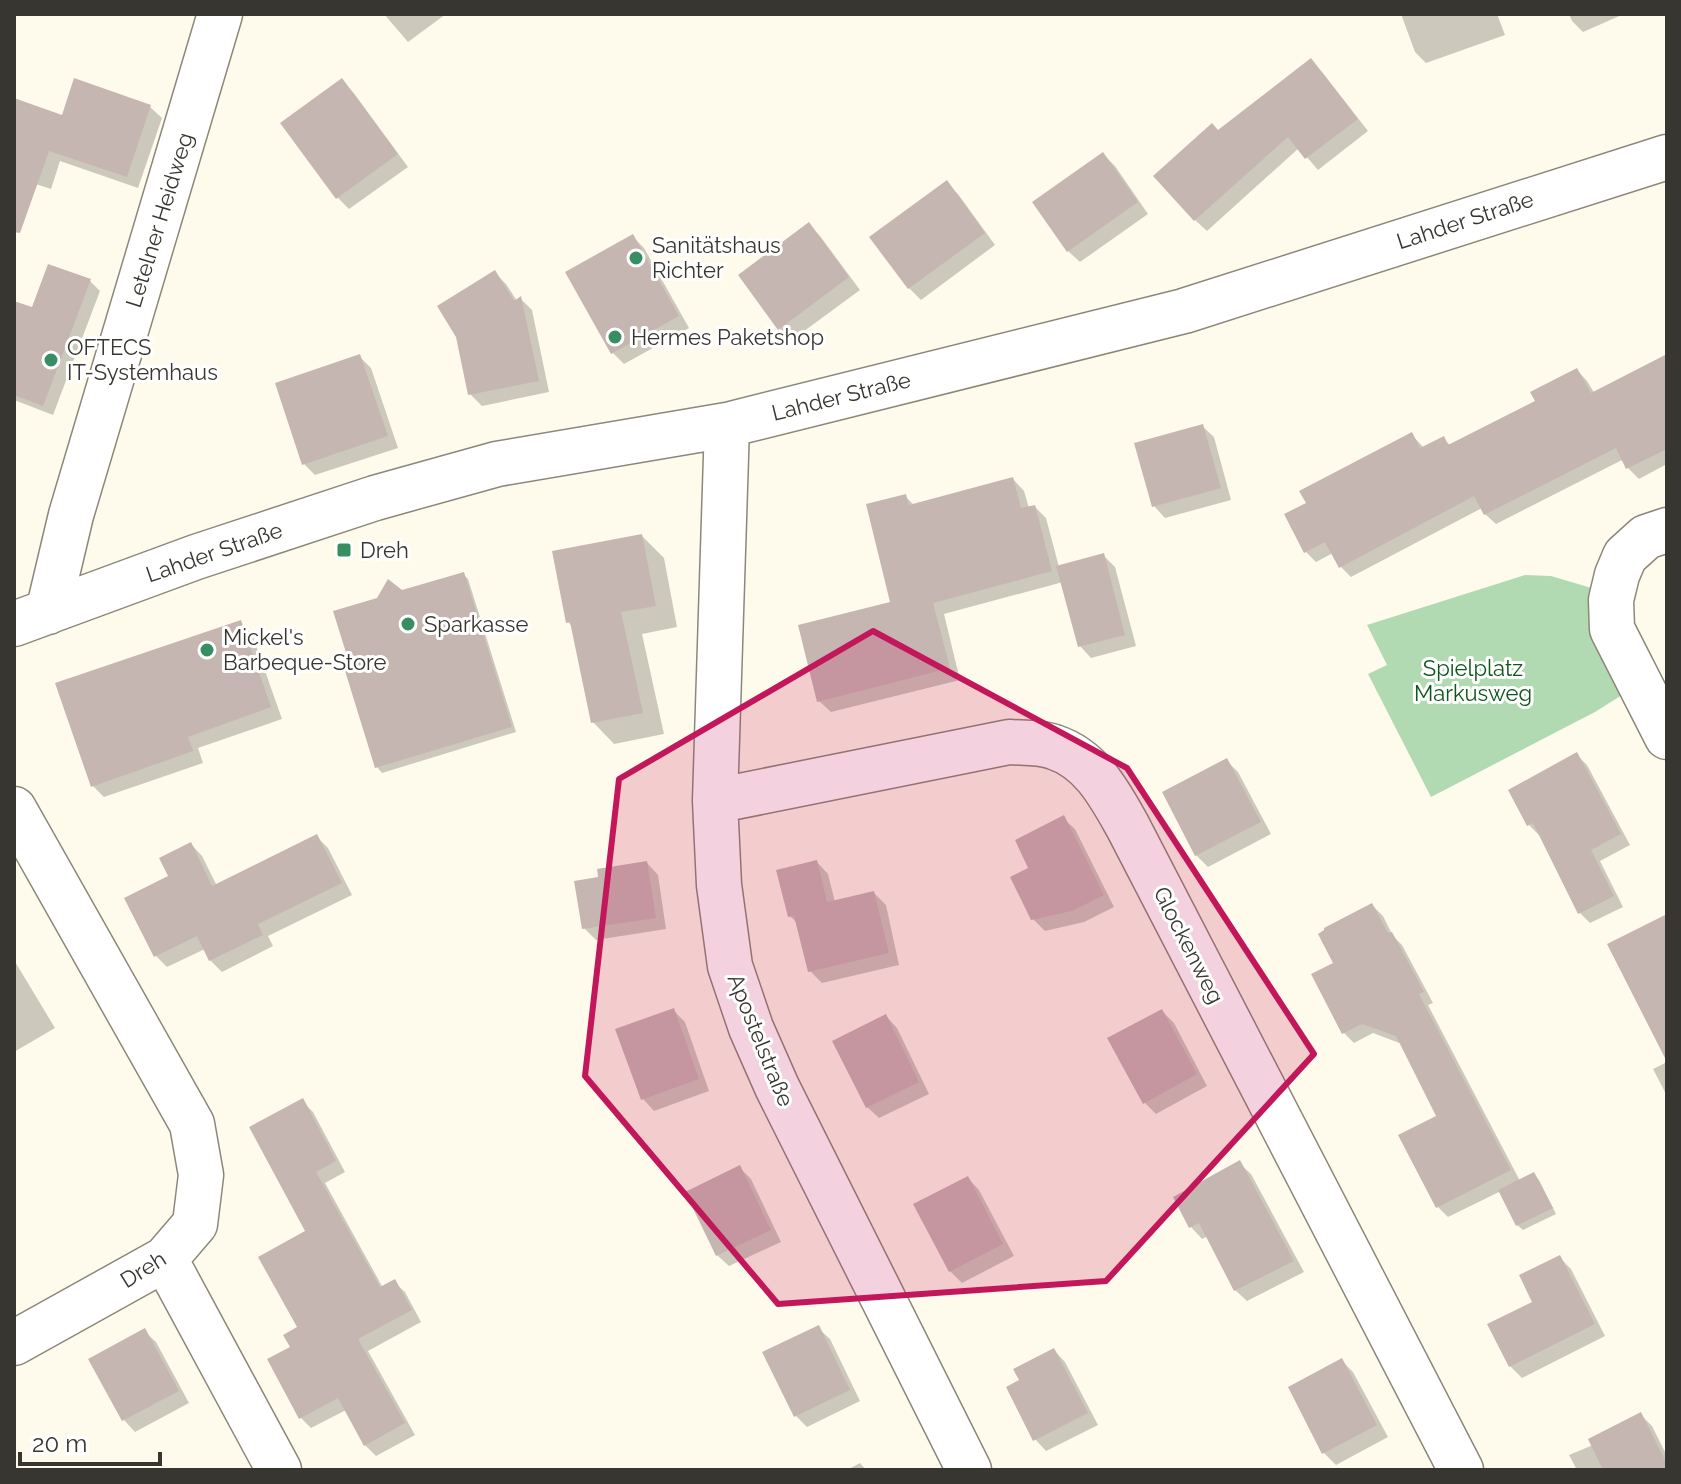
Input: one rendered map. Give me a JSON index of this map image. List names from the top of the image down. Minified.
{"streets":{"street":["Letelner Heidweg","Lahder Straße","Glockenweg","Apostelstraße","Dreh"]},"crossings":[["Letelner Heidweg","Lahder Straße"],["Lahder Straße","Apostelstraße"],["Glockenweg","Apostelstraße"]],"parks":["Spielplatz Markusweg"],"places":{"other":["Sanitätshaus Richter","Hermes Paketshop","OFTECS IT-Systemhaus","Sparkasse","Mickel's Barbeque-Store"],"transit":["Dreh"]},"scale_bar":"20 m"}
